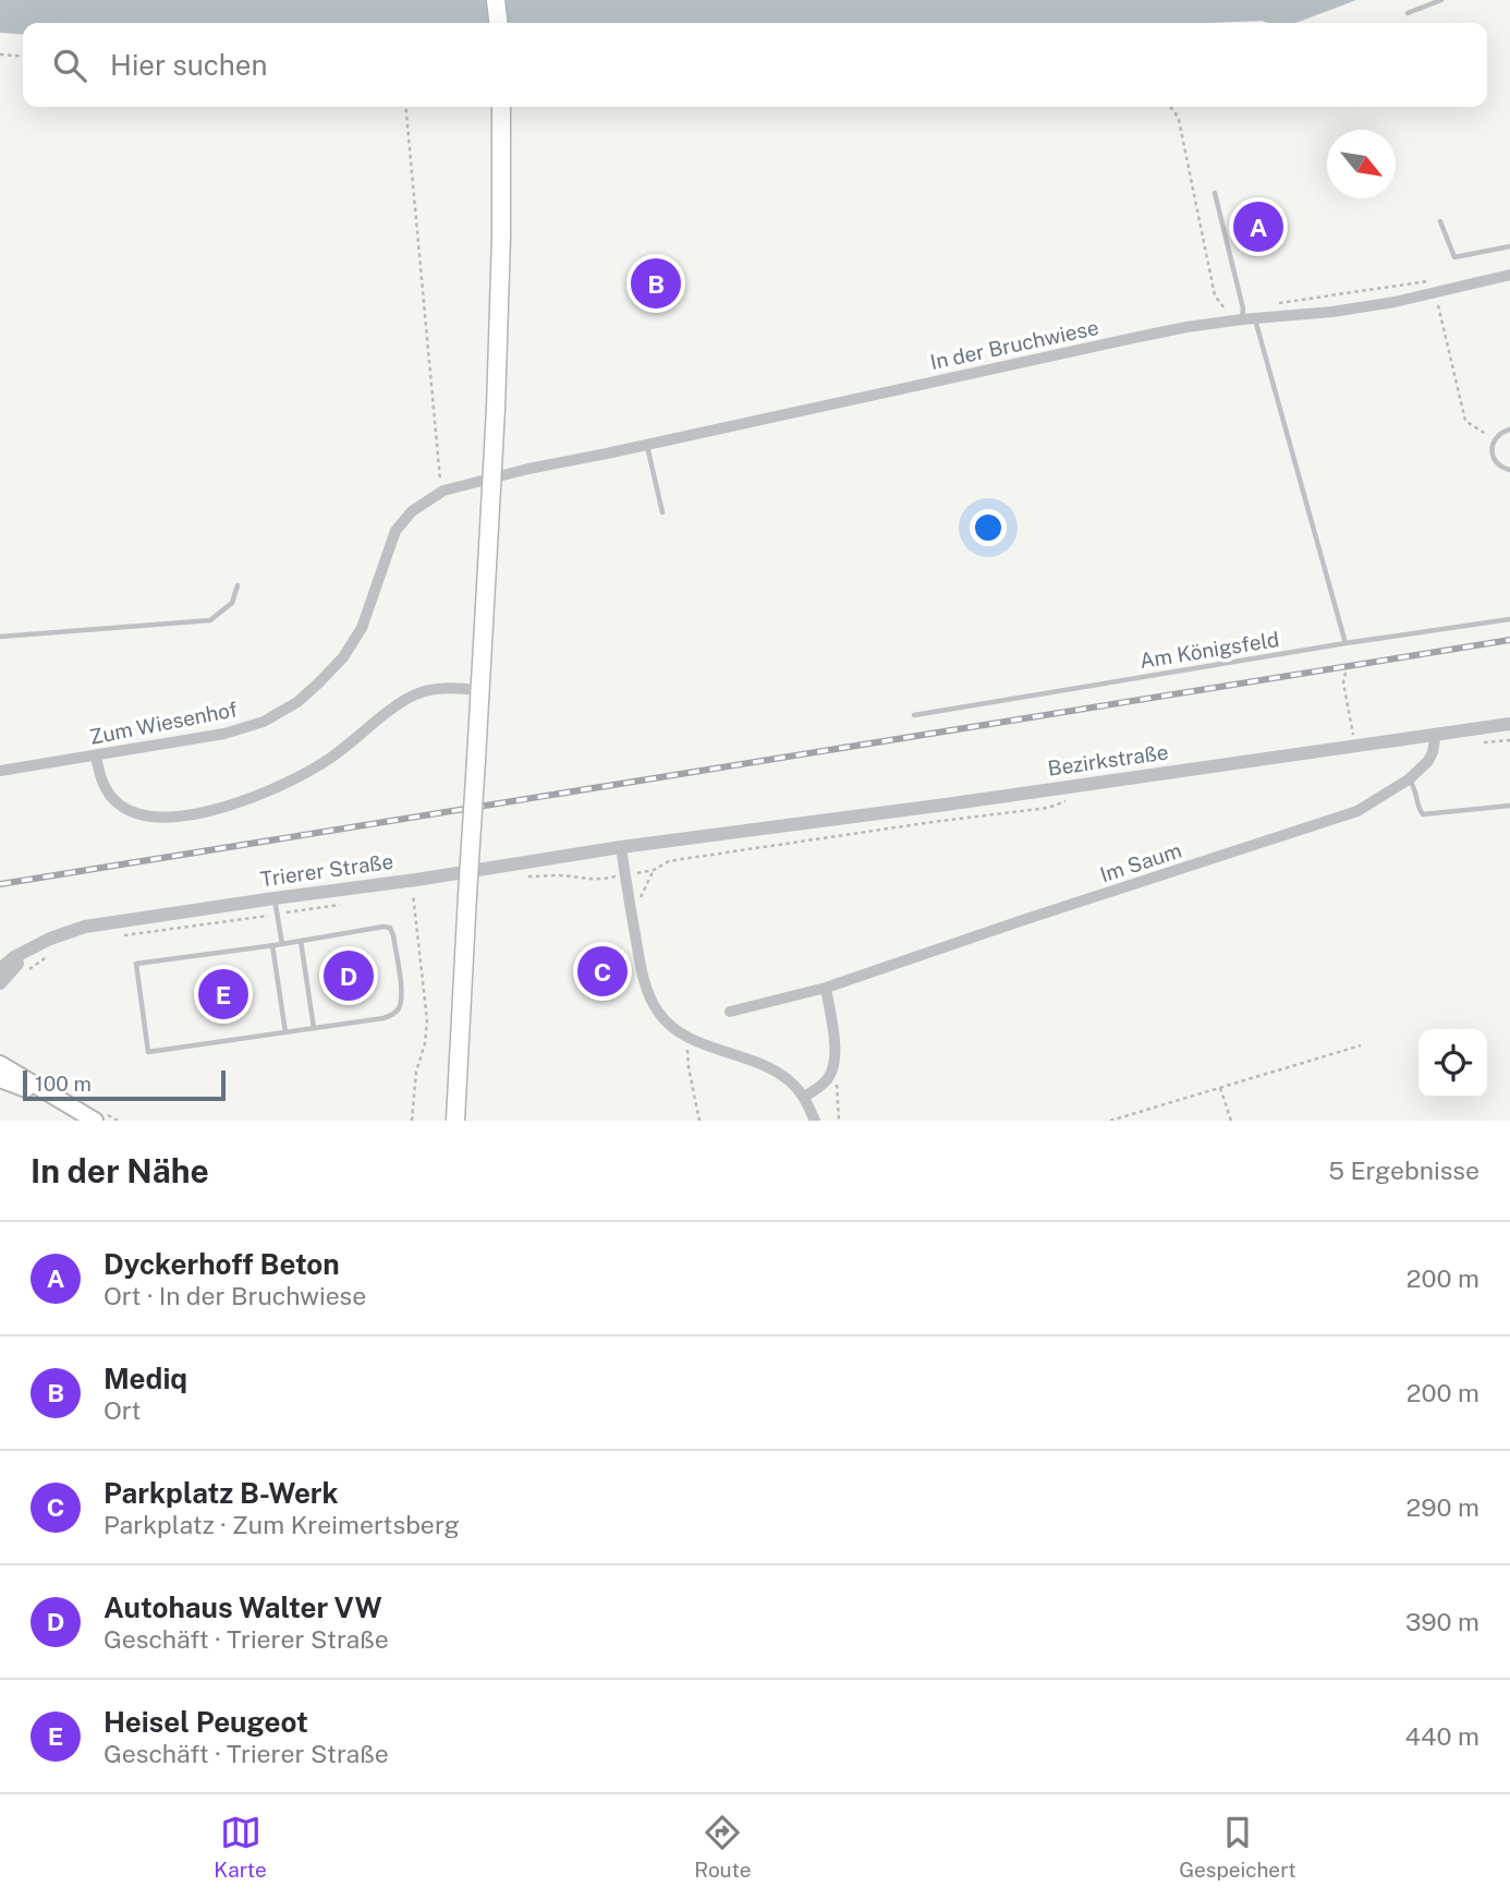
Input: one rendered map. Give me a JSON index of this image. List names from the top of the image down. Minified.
{"streets":{"street":["In der Bruchwiese","Zum Wiesenhof","Bezirkstraße","Im Saum","Trierer Straße"],"lane":["Am Königsfeld"]},"crossings":[["In der Bruchwiese","Zum Wiesenhof"],["Bezirkstraße","Im Saum"],["Bezirkstraße","Trierer Straße"]],"scale_bar":"100 m","north":"bottom right","page":{"search":"Hier suchen","pins":["A","B","C","D","E"],"scale":"100 m","heading":["In der Nähe","5 Ergebnisse"],"list":[{"mark":"A","name":"Dyckerhoff Beton","note":"Ort · In der Bruchwiese","value":"200 m"},{"mark":"B","name":"Mediq","note":"Ort","value":"200 m"},{"mark":"C","name":"Parkplatz B-Werk","note":"Parkplatz · Zum Kreimertsberg","value":"290 m"},{"mark":"D","name":"Autohaus Walter VW","note":"Geschäft · Trierer Straße","value":"390 m"},{"mark":"E","name":"Heisel Peugeot","note":"Geschäft · Trierer Straße","value":"440 m"}],"nav":["Karte","Route","Gespeichert"]}}
